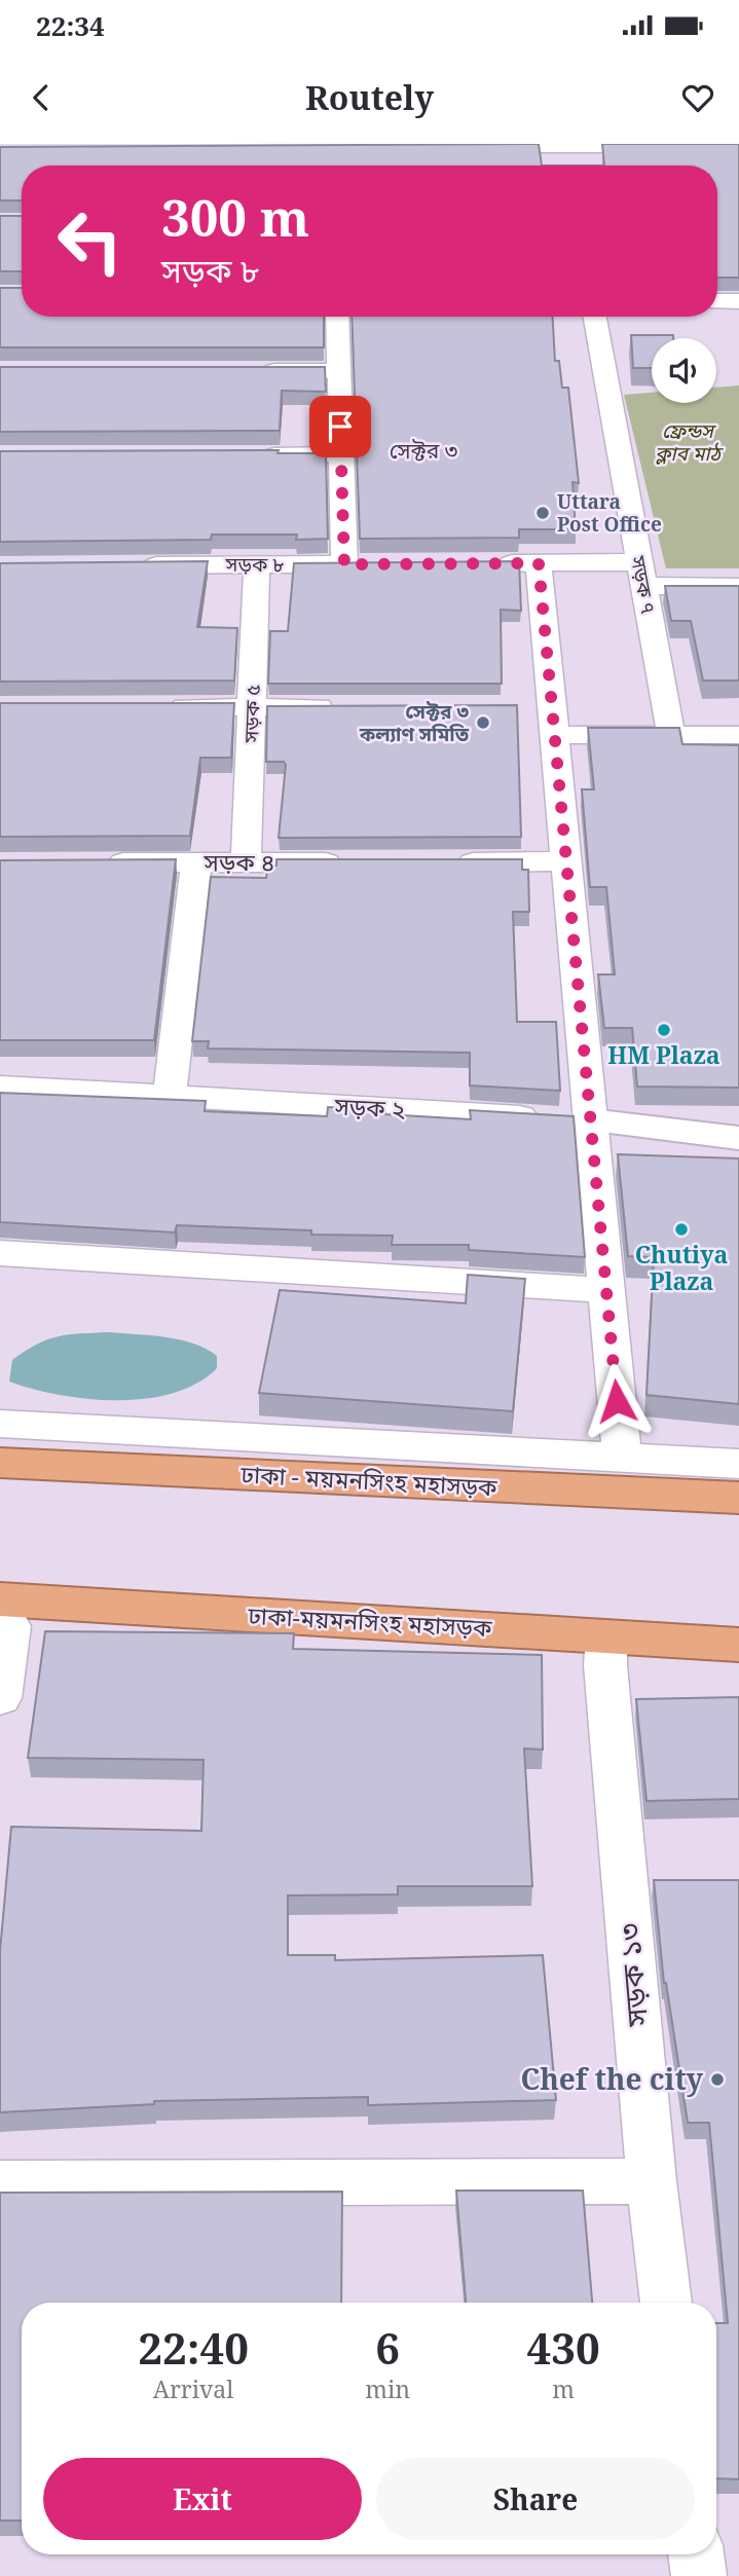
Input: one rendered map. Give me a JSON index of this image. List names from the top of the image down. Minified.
{"streets":{"highway":["ঢাকা - ময়মনসিংহ মহাসড়ক","ঢাকা-ময়মনসিংহ মহাসড়ক"],"street":["সড়ক ৮","সড়ক ৭","সড়ক ৫","সড়ক ৪","সড়ক ২","সড়ক ১৩"]},"crossings":[["সড়ক ৮","সড়ক ৫"],["সড়ক ৫","সড়ক ৪"],["ঢাকা-ময়মনসিংহ মহাসড়ক","সড়ক ১৩"]],"districts":["সেক্টর ৩"],"parks":["ফ্রেন্ডস ক্লাব মাঠ"],"places":["Uttara Post Office","সেক্টর ৩ কল্যাণ সমিতি","HM Plaza","Chutiya Plaza","Chef the city"],"page":{"status":"22:34","header":"Routely","turn":["300 m","সড়ক ৮"],"eta":["22:40","Arrival","6","min","430","m"],"buttons":["Exit","Share"]}}
